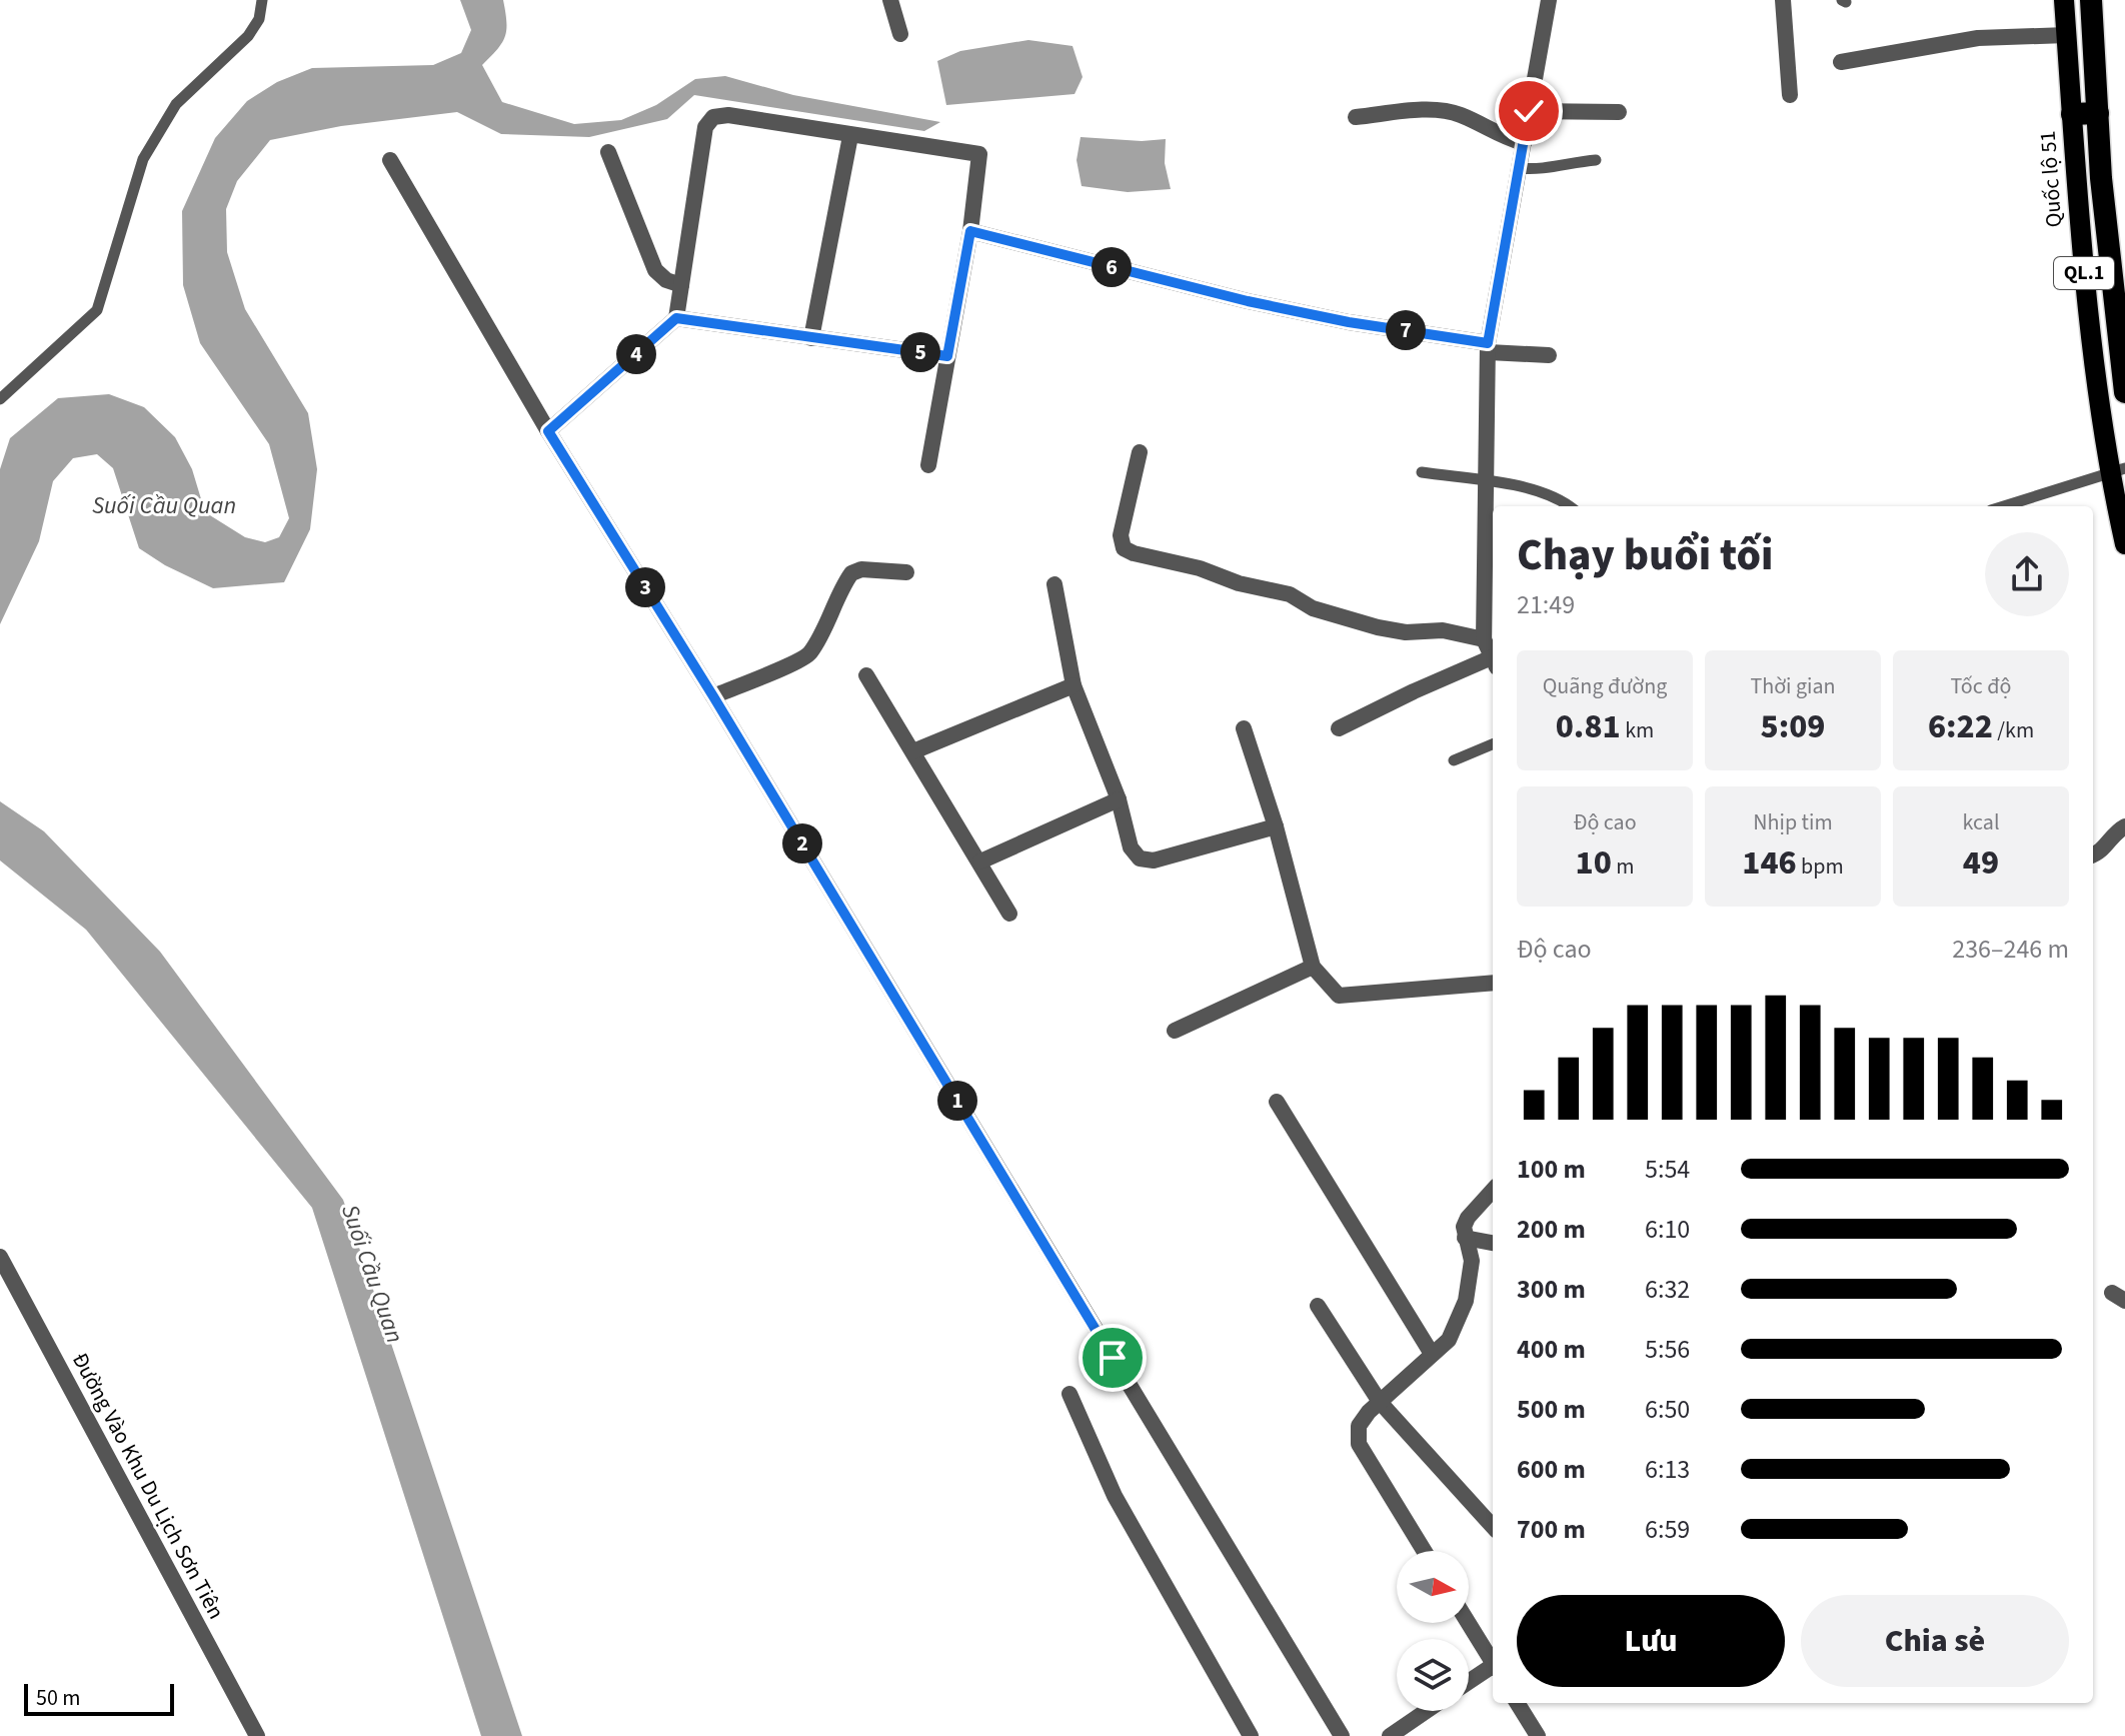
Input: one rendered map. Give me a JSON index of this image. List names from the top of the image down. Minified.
{"streets":{"highway":["QL.1"],"main road":["Quốc lộ 51"],"street":["Đường Vào Khu Du Lịch Sơn Tiên"]},"water":["Suối Cầu Quan"],"scale_bar":"50 m","north":"right","page":{"pins":["6","7","5","4","3","2","1"],"heading":["Chạy buổi tối","21:49"],"stats":[["Quãng đường","0.81 km"],["Thời gian","5:09"],["Tốc độ","6:22 /km"],["Độ cao","10 m"],["Nhịp tim","146 bpm"],["kcal","49"]],"chart":["Độ cao","236–246 m"],"list":[{"name":"100 m","note":"5:54"},{"name":"200 m","note":"6:10"},{"name":"300 m","note":"6:32"},{"name":"400 m","note":"5:56"},{"name":"500 m","note":"6:50"},{"name":"600 m","note":"6:13"},{"name":"700 m","note":"6:59"}],"buttons":["Lưu","Chia sẻ"],"scale":"50 m"}}
